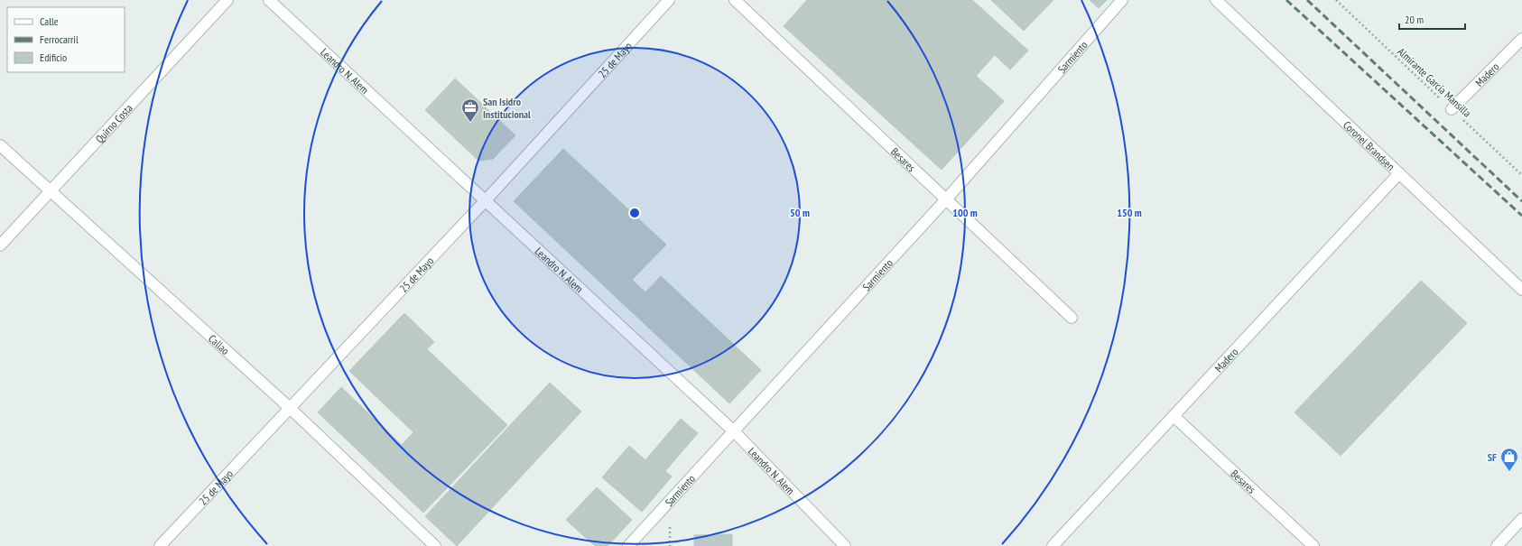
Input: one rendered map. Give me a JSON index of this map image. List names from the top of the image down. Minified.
{"streets":{"street":["Sarmiento","25 de Mayo","Leandro N. Alem","Madero","Quirno Costa","Coronel Brandsen","Besares","Callao"],"path":["Almirante García Mansilla"]},"crossings":[["Sarmiento","Leandro N. Alem"],["Sarmiento","Besares"],["25 de Mayo","Leandro N. Alem"],["25 de Mayo","Callao"],["Madero","Almirante García Mansilla"],["Madero","Coronel Brandsen"],["Madero","Besares"],["Quirno Costa","Callao"]],"places":{"office":["San Isidro Institucional"],"shop":["SF"]},"legend":["Calle","Ferrocarril","Edificio"],"scale_bar":"20 m","rings":["50 m","100 m","150 m"]}
